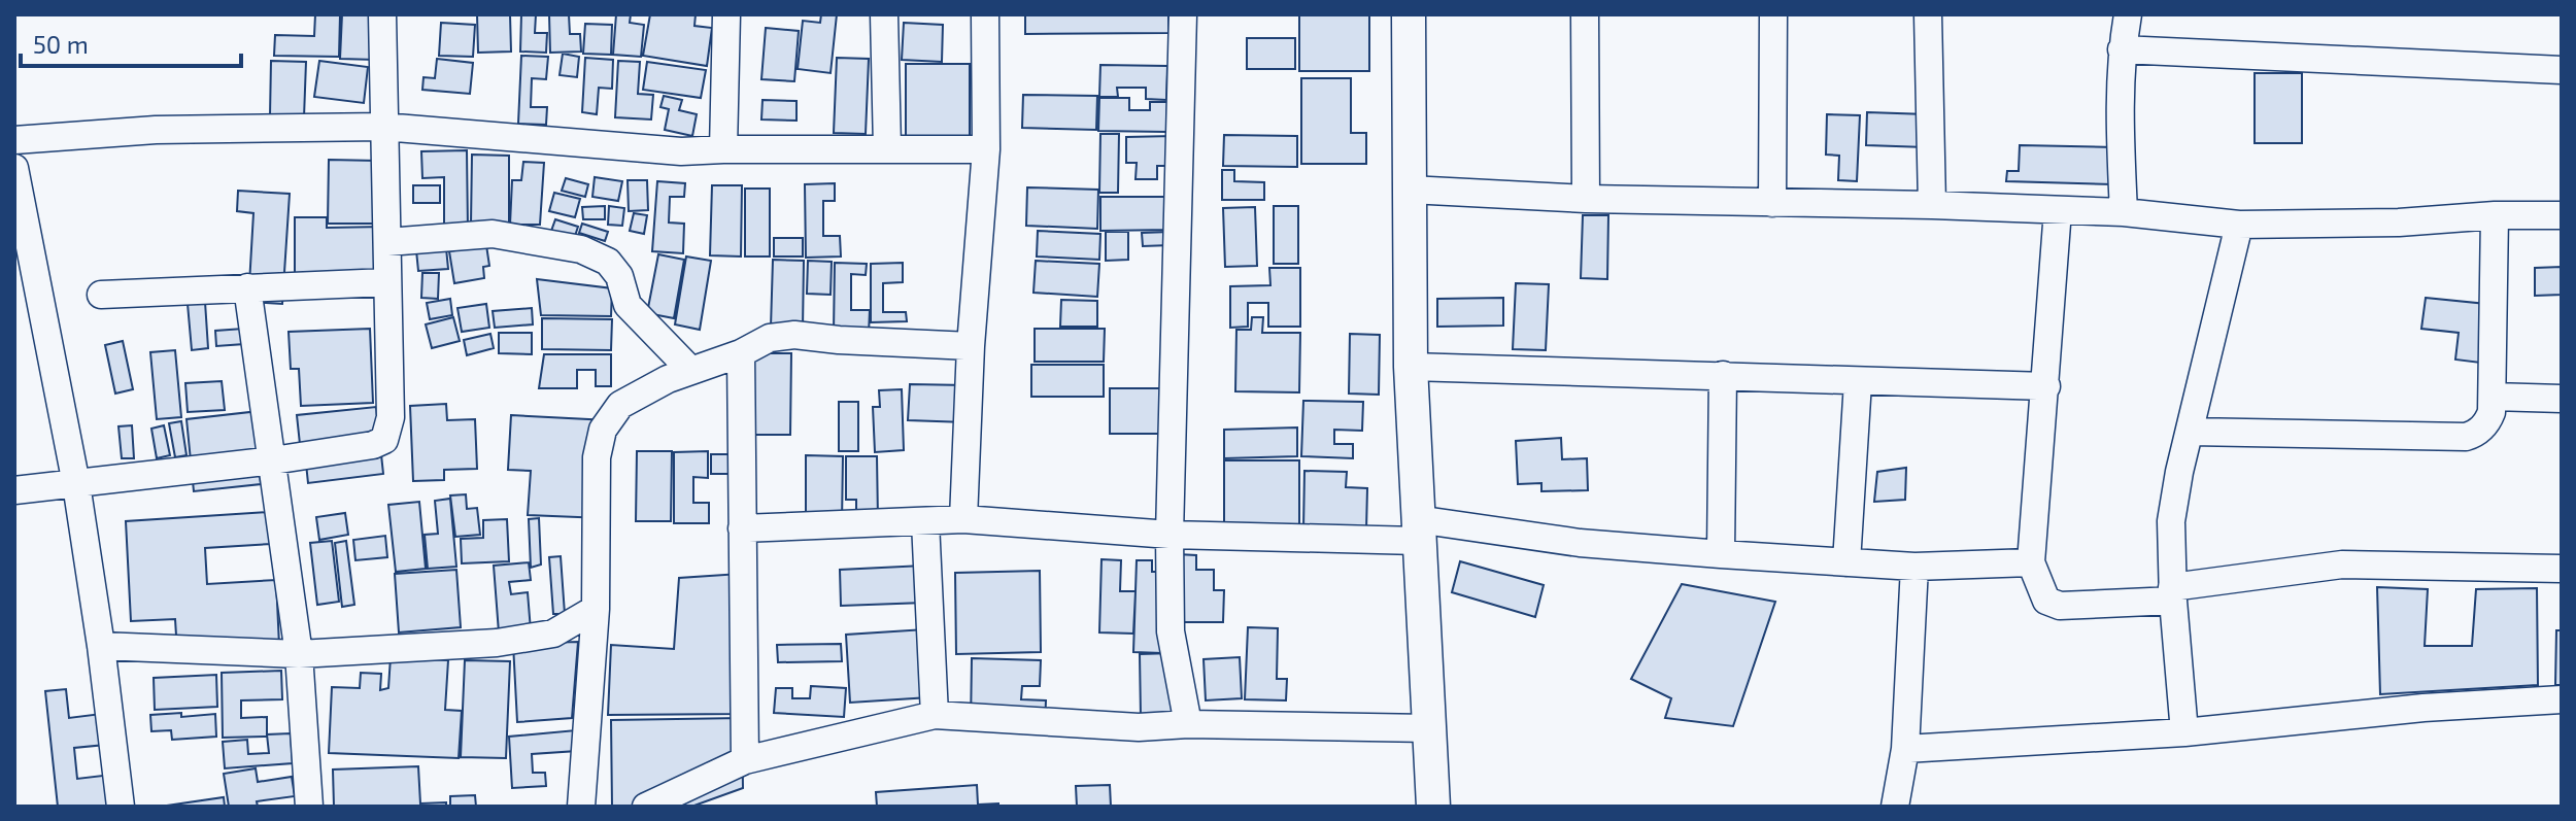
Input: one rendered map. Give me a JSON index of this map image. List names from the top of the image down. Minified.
{"scale_bar":"50 m"}
